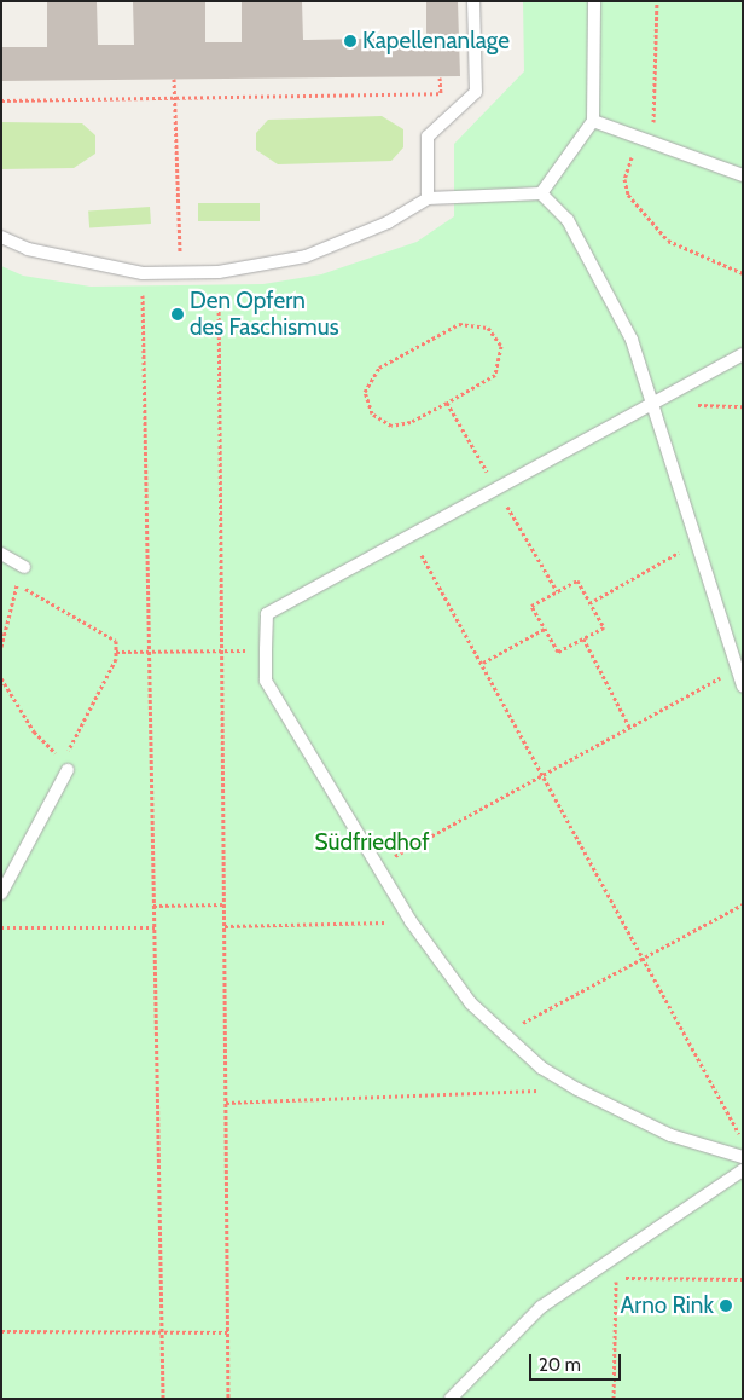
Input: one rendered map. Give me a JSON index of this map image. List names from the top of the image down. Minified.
{"parks":["Südfriedhof"],"places":["Kapellenanlage","Den Opfern des Faschismus","Arno Rink"],"scale_bar":"20 m"}
